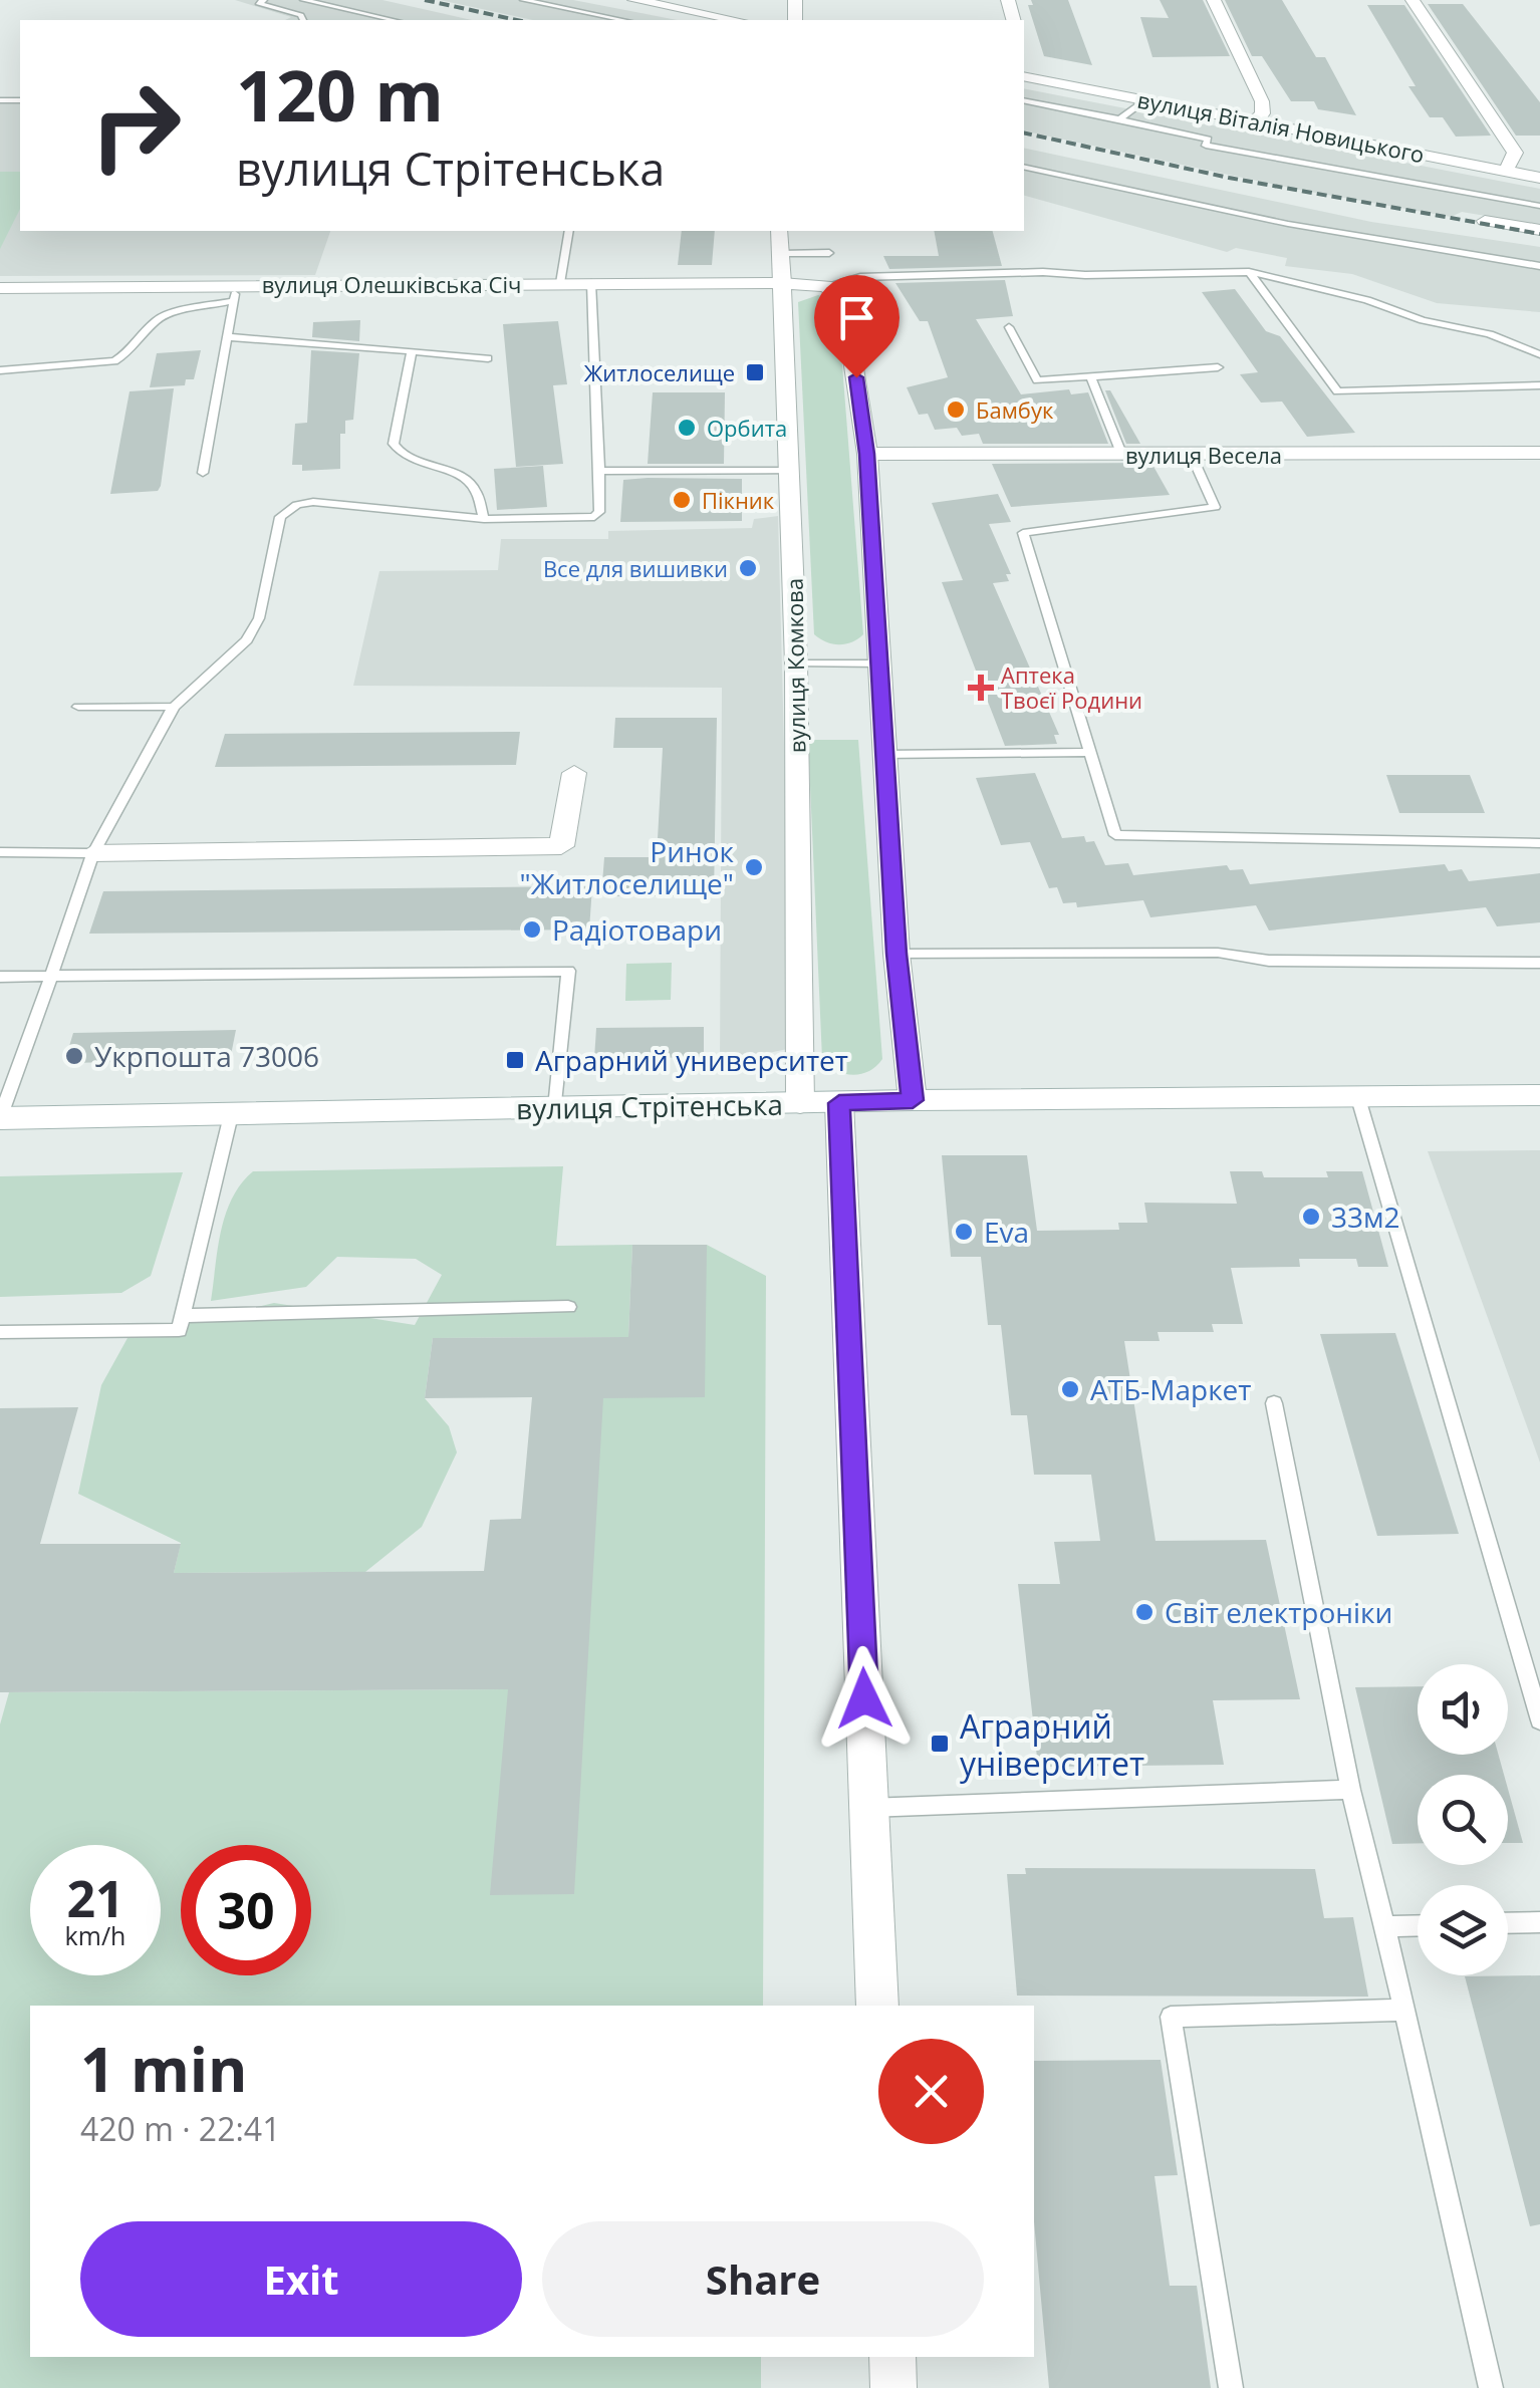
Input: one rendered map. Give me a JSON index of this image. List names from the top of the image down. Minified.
{"streets":{"street":["вулиця Віталія Новицького","вулиця Олешківська Січ","вулиця Весела","вулиця Комкова","вулиця Стрітенська"]},"crossings":[["вулиця Олешківська Січ","вулиця Комкова"],["вулиця Комкова","вулиця Стрітенська"]],"places":{"transit":["Житлоселище","Аграрний университет","Аграрний університет"],"other":["Бамбук","Орбита","Пікник","Все для вишивки","Ринок \"Житлоселище\"","Радіотовари","Укрпошта 73006","33м2","Eva","АТБ-Маркет","Світ електроніки"],"health":["Аптека Твоєї Родини"]},"page":{"turn":["120 m","вулиця Стрітенська"],"speed":"21 km/h","limit":"30","heading":["1 min","420 m · 22:41"],"buttons":["Exit","Share"]}}
